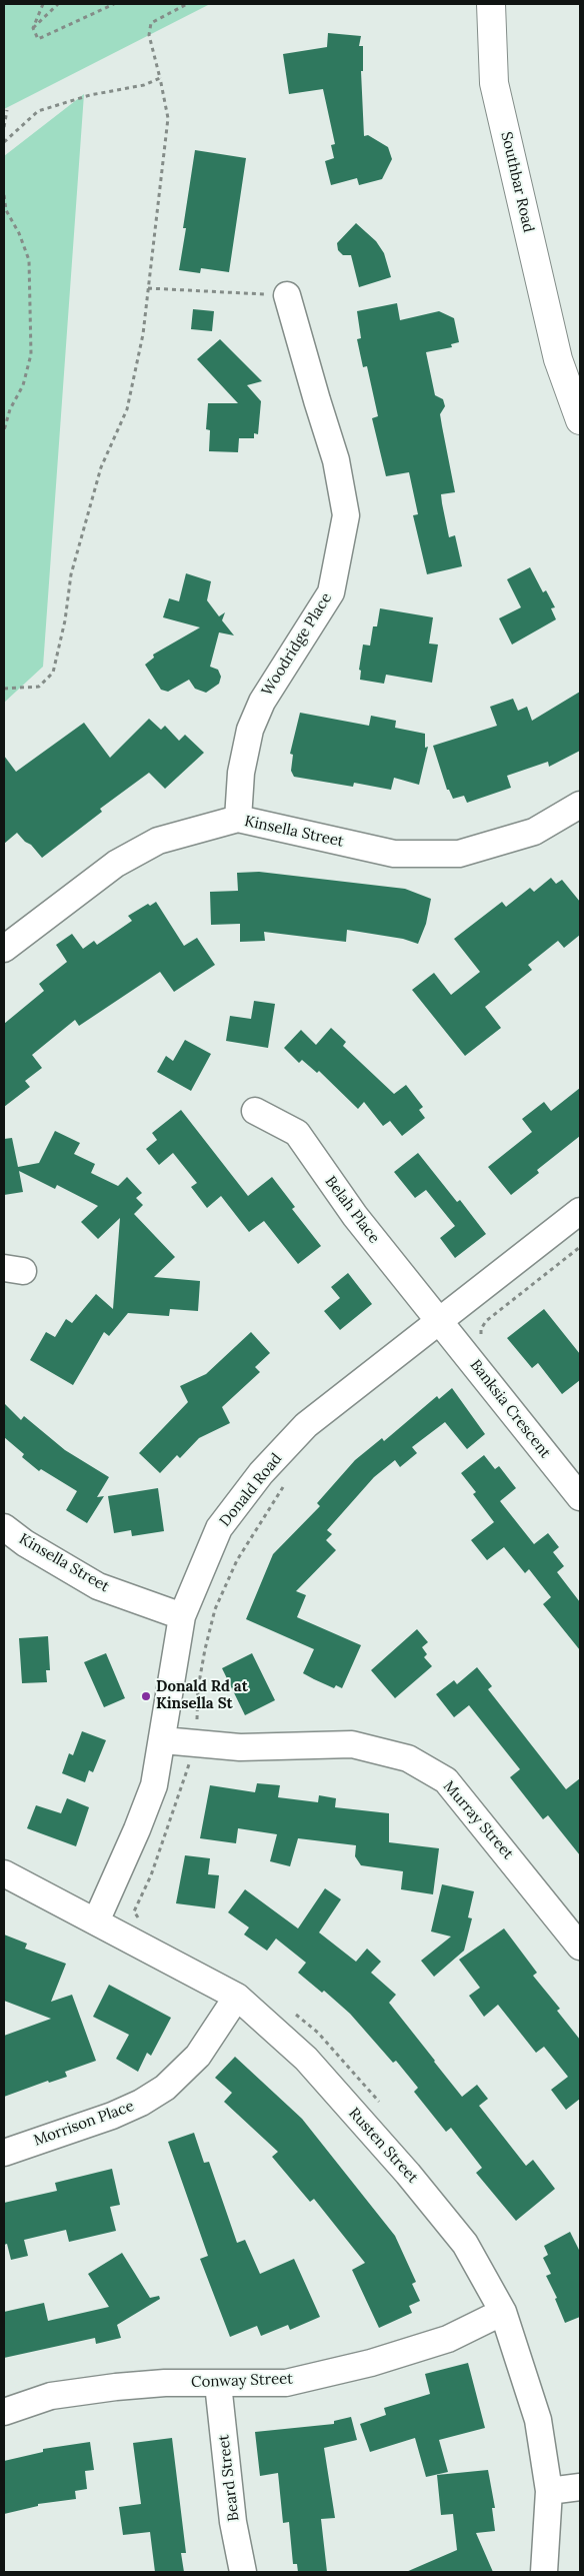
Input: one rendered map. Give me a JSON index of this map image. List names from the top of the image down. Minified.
{"streets":{"main road":["Southbar Road"],"street":["Woodridge Place","Kinsella Street","Belah Place","Banksia Crescent","Donald Road","Murray Street","Morrison Place","Rusten Street","Conway Street","Beard Street"]},"crossings":[["Woodridge Place","Kinsella Street"],["Kinsella Street","Donald Road"],["Belah Place","Banksia Crescent"],["Belah Place","Donald Road"],["Banksia Crescent","Donald Road"],["Donald Road","Murray Street"],["Donald Road","Rusten Street"],["Morrison Place","Rusten Street"],["Rusten Street","Conway Street"],["Conway Street","Beard Street"]],"places":["Donald Rd at Kinsella St"]}
